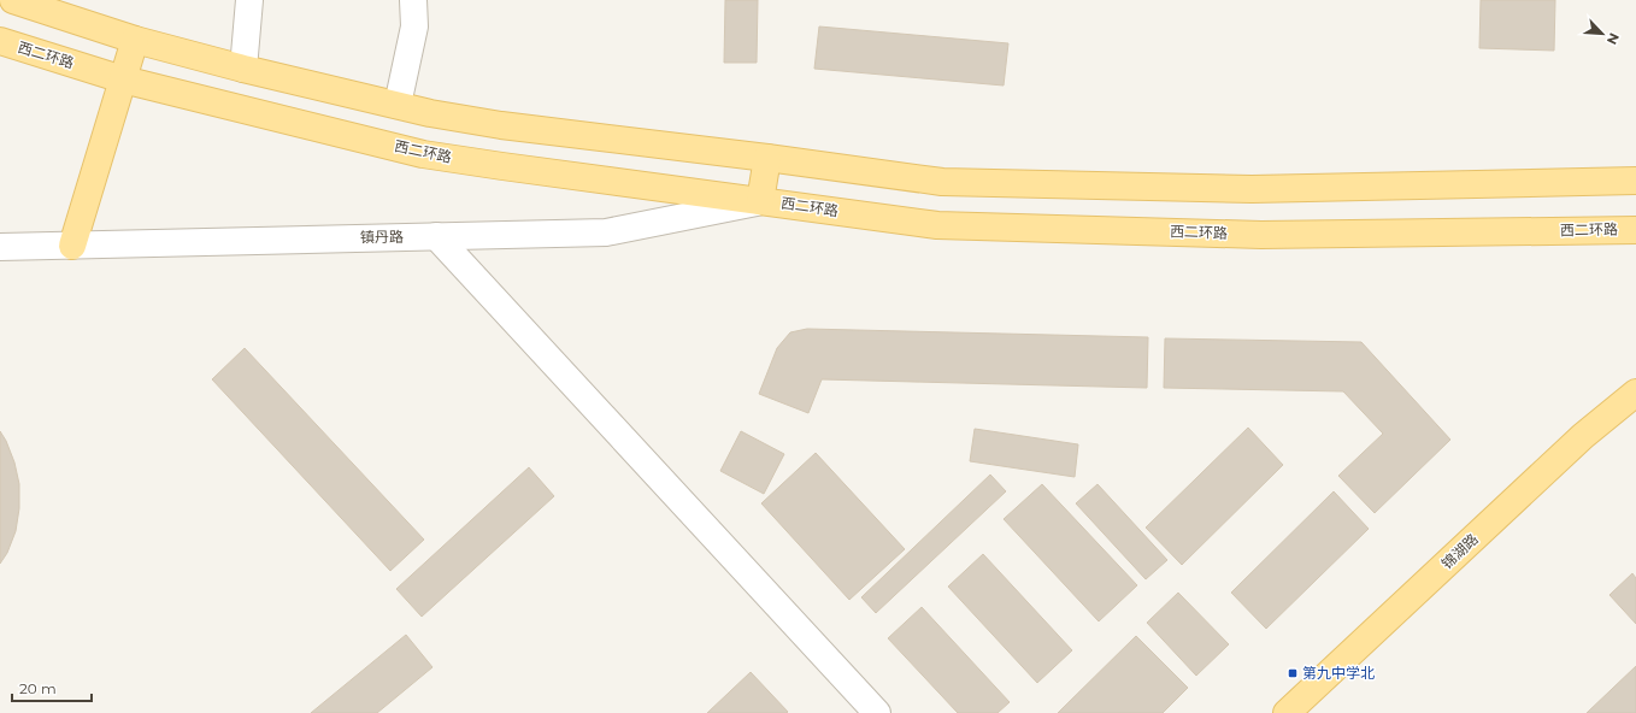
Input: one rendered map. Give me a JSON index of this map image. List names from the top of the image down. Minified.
{"streets":{"main road":["西二环路","锦湖路"],"street":["镇丹路"]},"crossings":[["西二环路","镇丹路"]],"places":{"transit":["第九中学北"]},"scale_bar":"20 m","north":"bottom right"}
